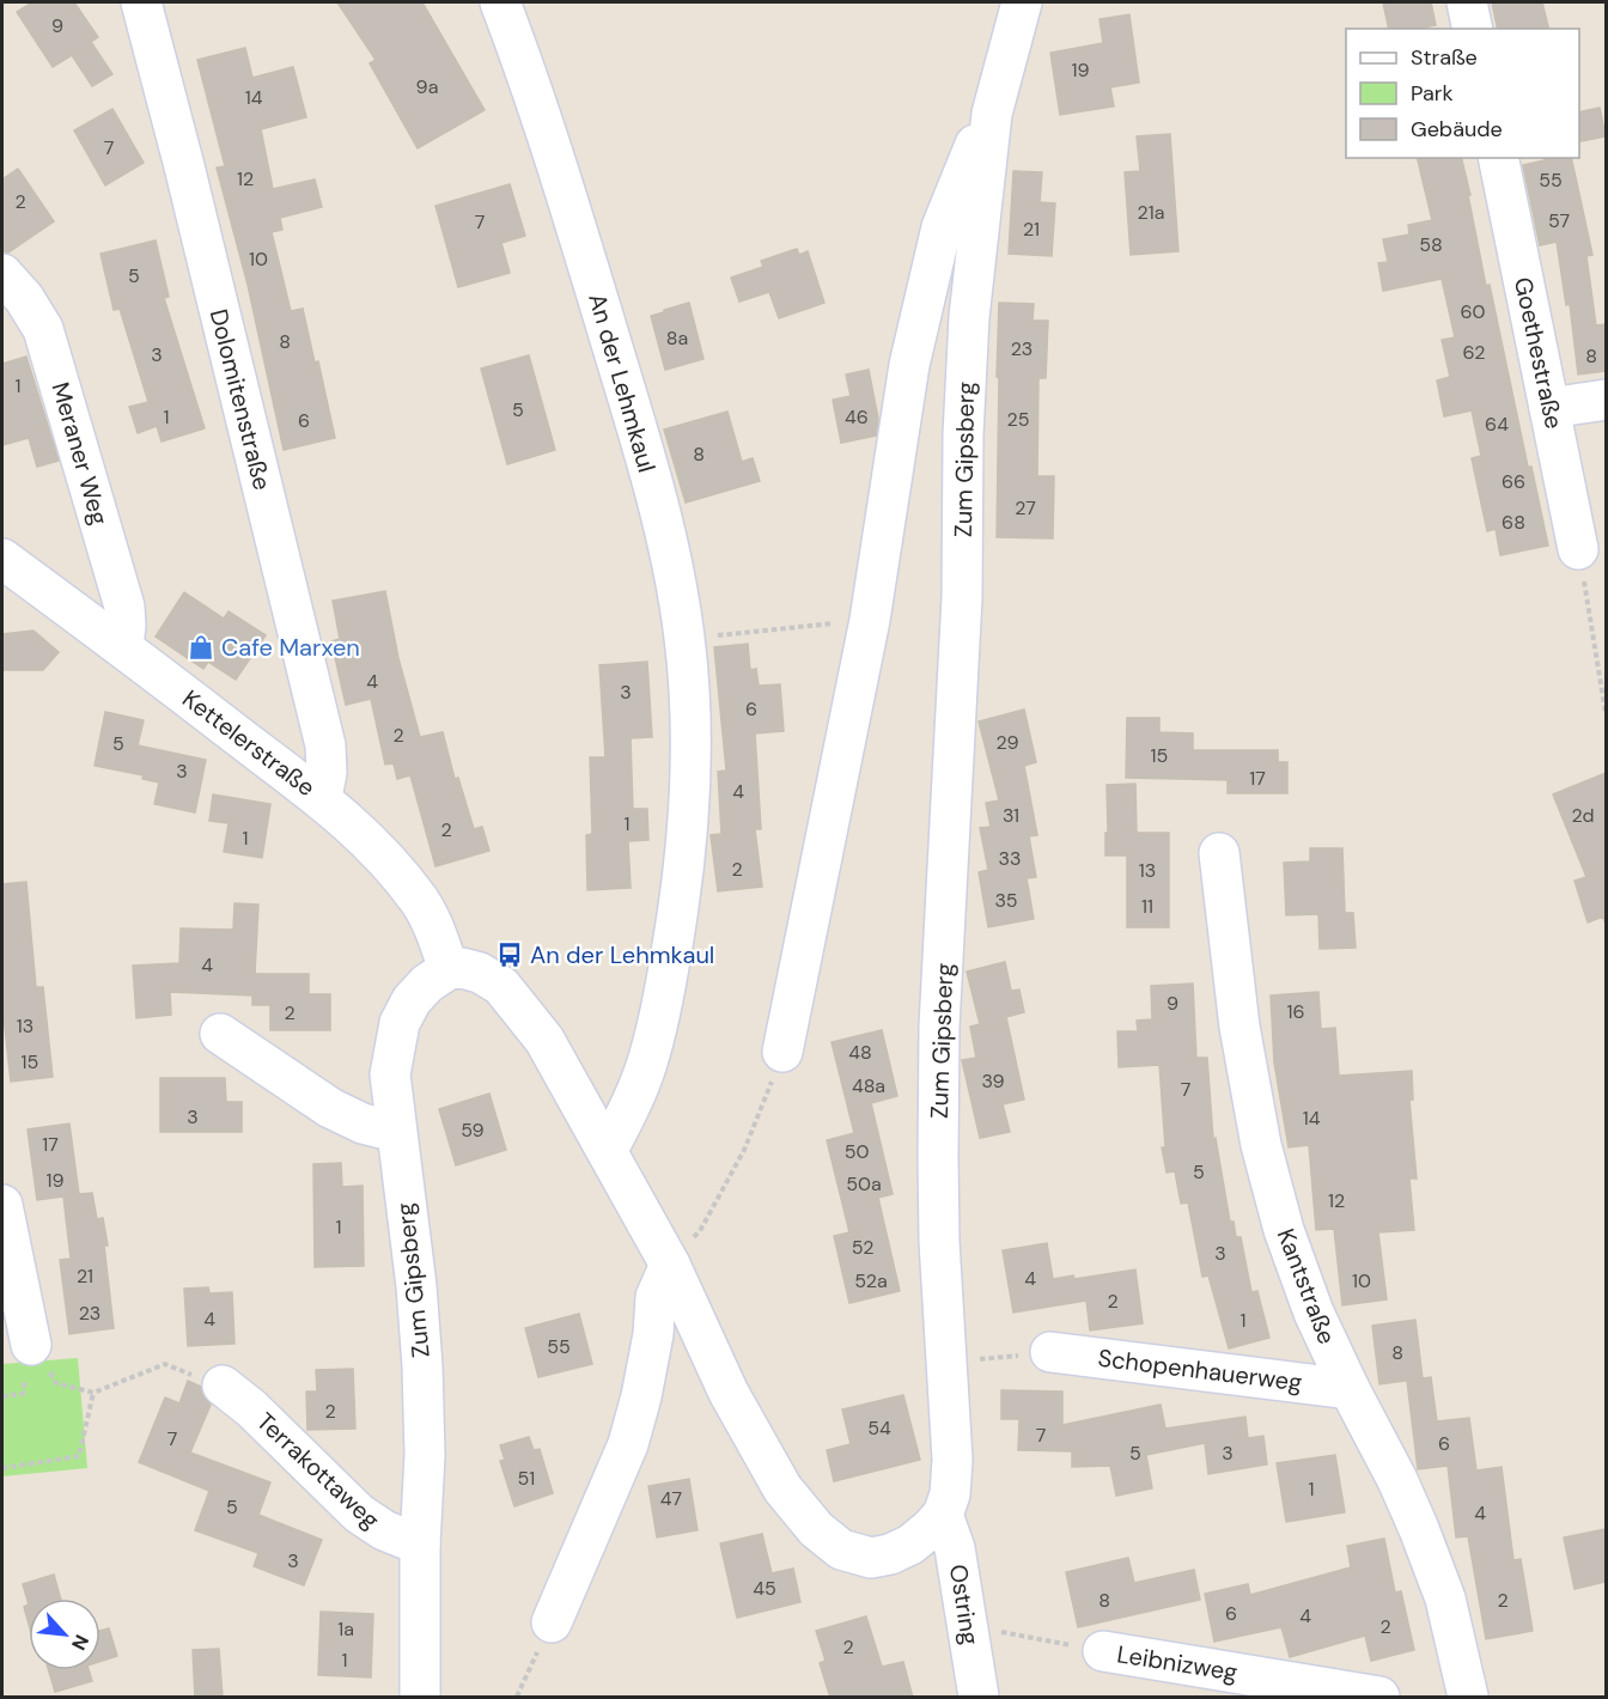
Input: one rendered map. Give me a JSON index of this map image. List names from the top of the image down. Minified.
{"streets":{"street":["Goethestraße","An der Lehmkaul","Dolomitenstraße","Meraner Weg","Zum Gipsberg","Kettelerstraße","Kantstraße","Schopenhauerweg","Terrakottaweg","Ostring","Leibnizweg"]},"crossings":[["Dolomitenstraße","Kettelerstraße"],["Meraner Weg","Kettelerstraße"],["Zum Gipsberg","Kettelerstraße"],["Zum Gipsberg","Terrakottaweg"],["Zum Gipsberg","Ostring"],["Kantstraße","Schopenhauerweg"]],"places":{"shop":["Cafe Marxen"],"bus stop":["An der Lehmkaul"]},"house_numbers":["9","19","9a","14","7","12","55","2","21a","57","7","21","58","10","5","60","8a","8","23","62","3","8","1","5","1","46","25","6","64","8","66","27","68","4","3","6","2","29","5","15","3","17","4","31","2d","1","2","1","33","2","13","35","11","4","9","16","2","13","48","15","39","48a","7","3","14","59","17","50","5","19","50a","12","1","52","3","21","4","52a","10","2","23","4","1","55","8","2","54","7","7","6","5","3","51","1","47","5","4","3","45","8","2","6","4","2","1a","2","1"],"legend":["Straße","Park","Gebäude"],"north":"bottom right"}
